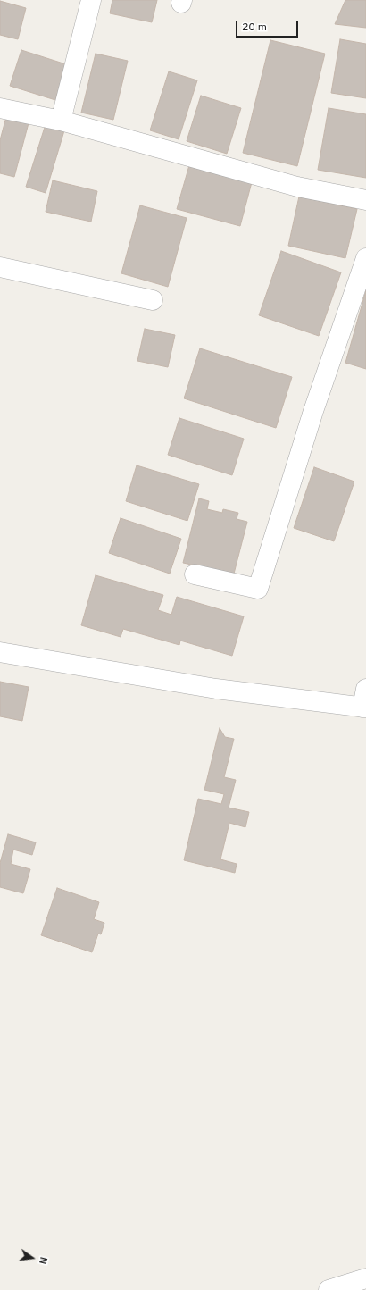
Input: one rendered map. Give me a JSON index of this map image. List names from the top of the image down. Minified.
{"scale_bar":"20 m","north":"right"}
